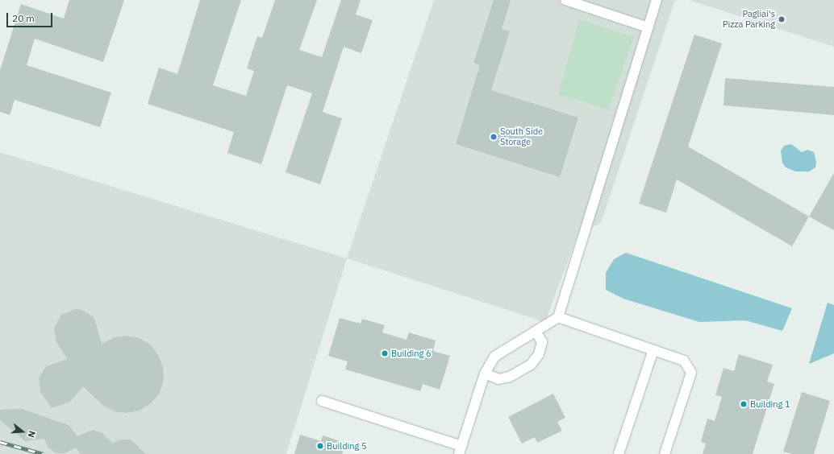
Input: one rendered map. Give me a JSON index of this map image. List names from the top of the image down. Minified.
{"places":["Pagliai's Pizza Parking","South Side Storage","Building 6","Building 1","Building 5"],"scale_bar":"20 m","north":"right"}
